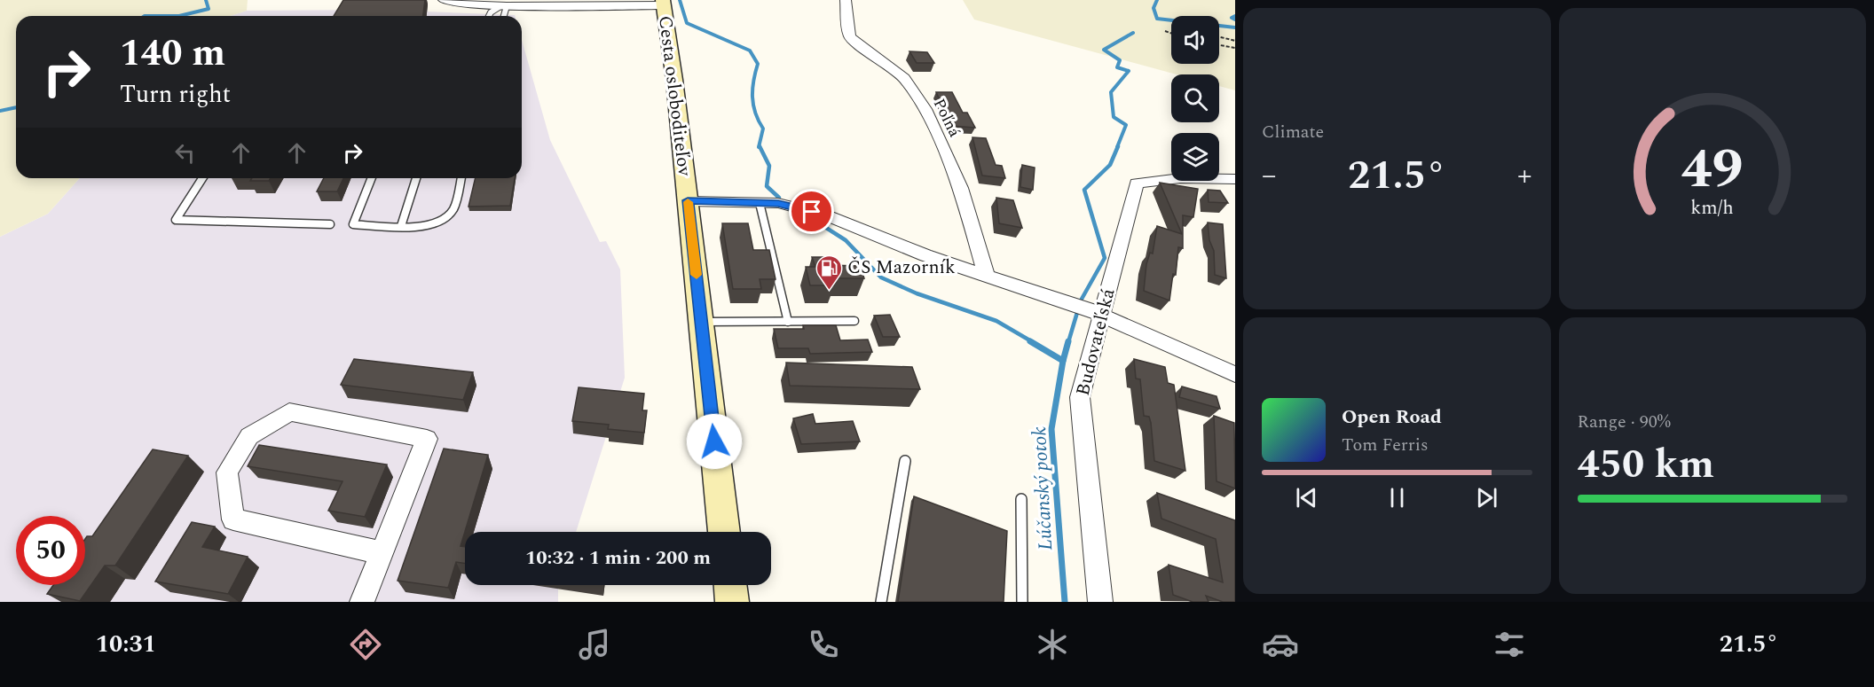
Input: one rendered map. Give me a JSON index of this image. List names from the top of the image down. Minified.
{"streets":{"main road":["Cesta osloboditeľov"],"street":["Poľná","Budovateľská"]},"water":["Lúčanský potok"],"places":{"fuel station":["ČS Mazorník"]},"page":{"tile":["Climate",["Range · 90%","450 km"]],"turn":["140 m","Turn right"],"heat":["−","21.5°","+"],"song":["Open Road","Tom Ferris"],"limit":"50","trip":"10:32 · 1 min · 200 m","tabs":["10:31","21.5°"],"gauge":["49","km/h"]}}
